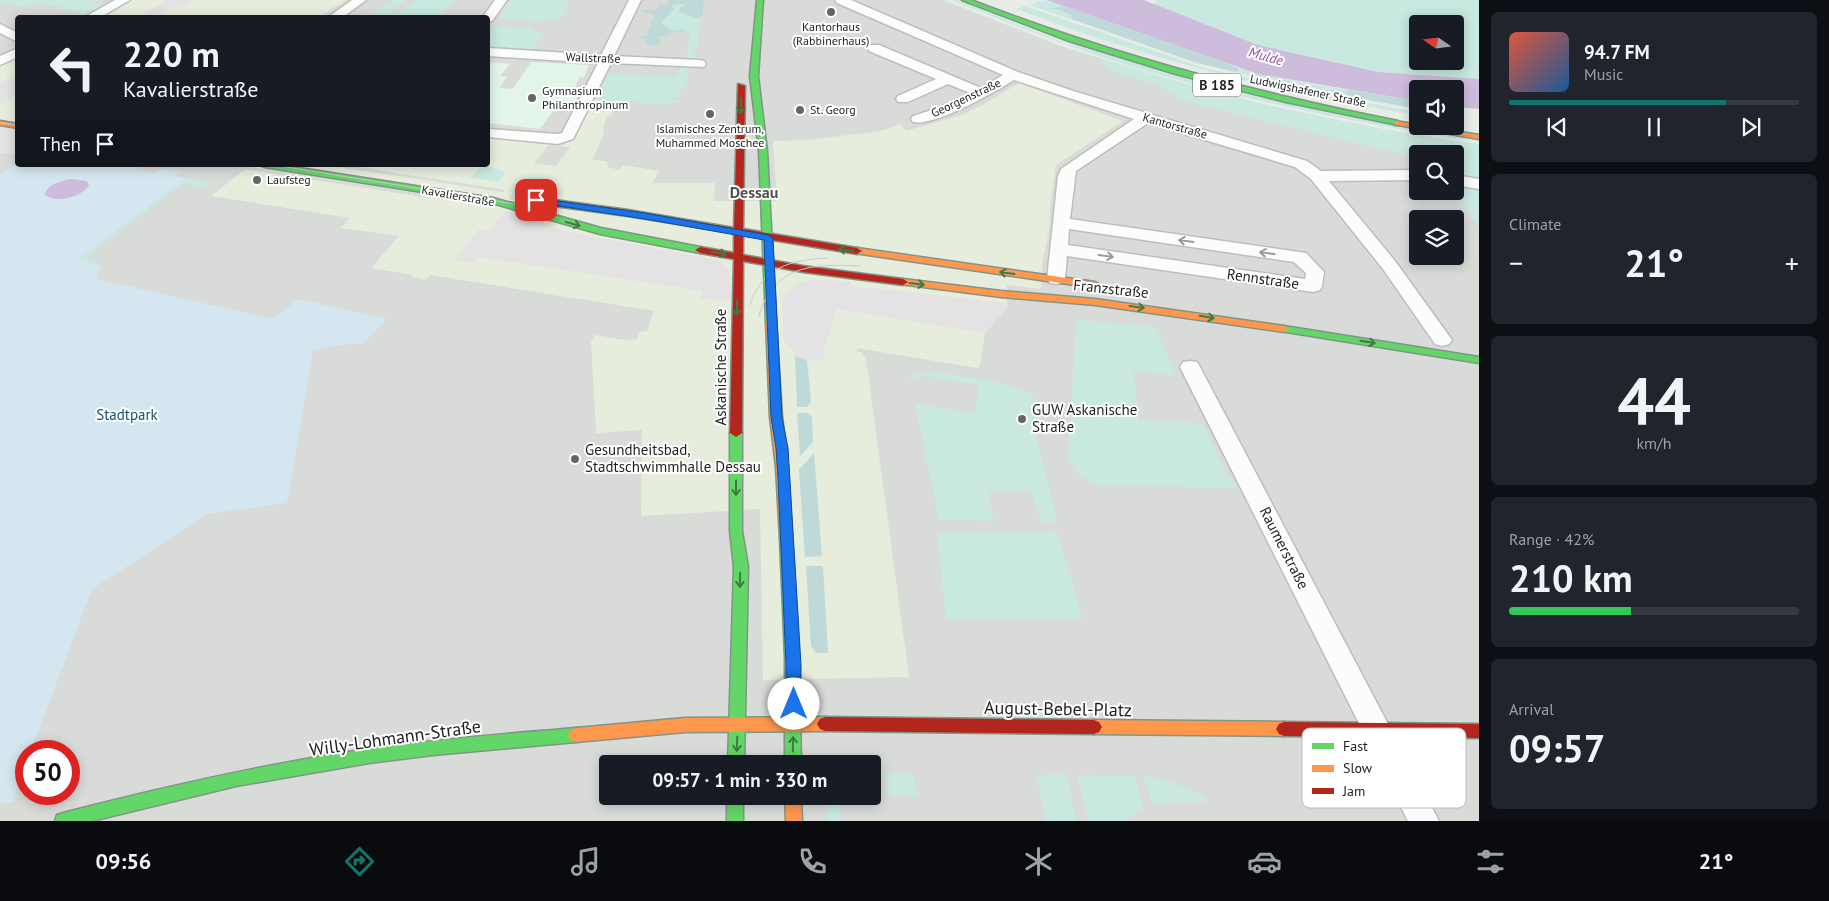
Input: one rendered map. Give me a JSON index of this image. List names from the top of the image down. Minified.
{"streets":{"main road":["B 185","Ludwigshafener Straße","Kavalierstraße","Franzstraße","Askanische Straße","August-Bebel-Platz","Willy-Lohmann-Straße"],"street":["Wallstraße","Georgenstraße","Kantorstraße","Rennstraße","Raumerstraße"]},"crossings":[["Georgenstraße","Kantorstraße"],["Kavalierstraße","Franzstraße"],["Kavalierstraße","Askanische Straße"],["Franzstraße","Askanische Straße"],["Askanische Straße","August-Bebel-Platz"],["Askanische Straße","Willy-Lohmann-Straße"],["August-Bebel-Platz","Willy-Lohmann-Straße"]],"districts":["Dessau"],"water":["Mulde"],"parks":["Stadtpark"],"places":["Kantorhaus (Rabbinerhaus)","Gymnasium Philanthropinum","St. Georg","Islamisches Zentrum, Muhammed Moschee","Laufsteg","GUW Askanische Straße","Gesundheitsbad, Stadtschwimmhalle Dessau"],"legend":["Fast","Slow","Jam"],"north":"left","page":{"turn":["220 m","Kavalierstraße"],"song":["94.7 FM","Music"],"then":"Then","tile":["Climate",["44","km/h"],["Range · 42%","210 km"],["Arrival","09:57"]],"heat":["−","21°","+"],"limit":"50","trip":"09:57 · 1 min · 330 m","tabs":["09:56","21°"]}}
